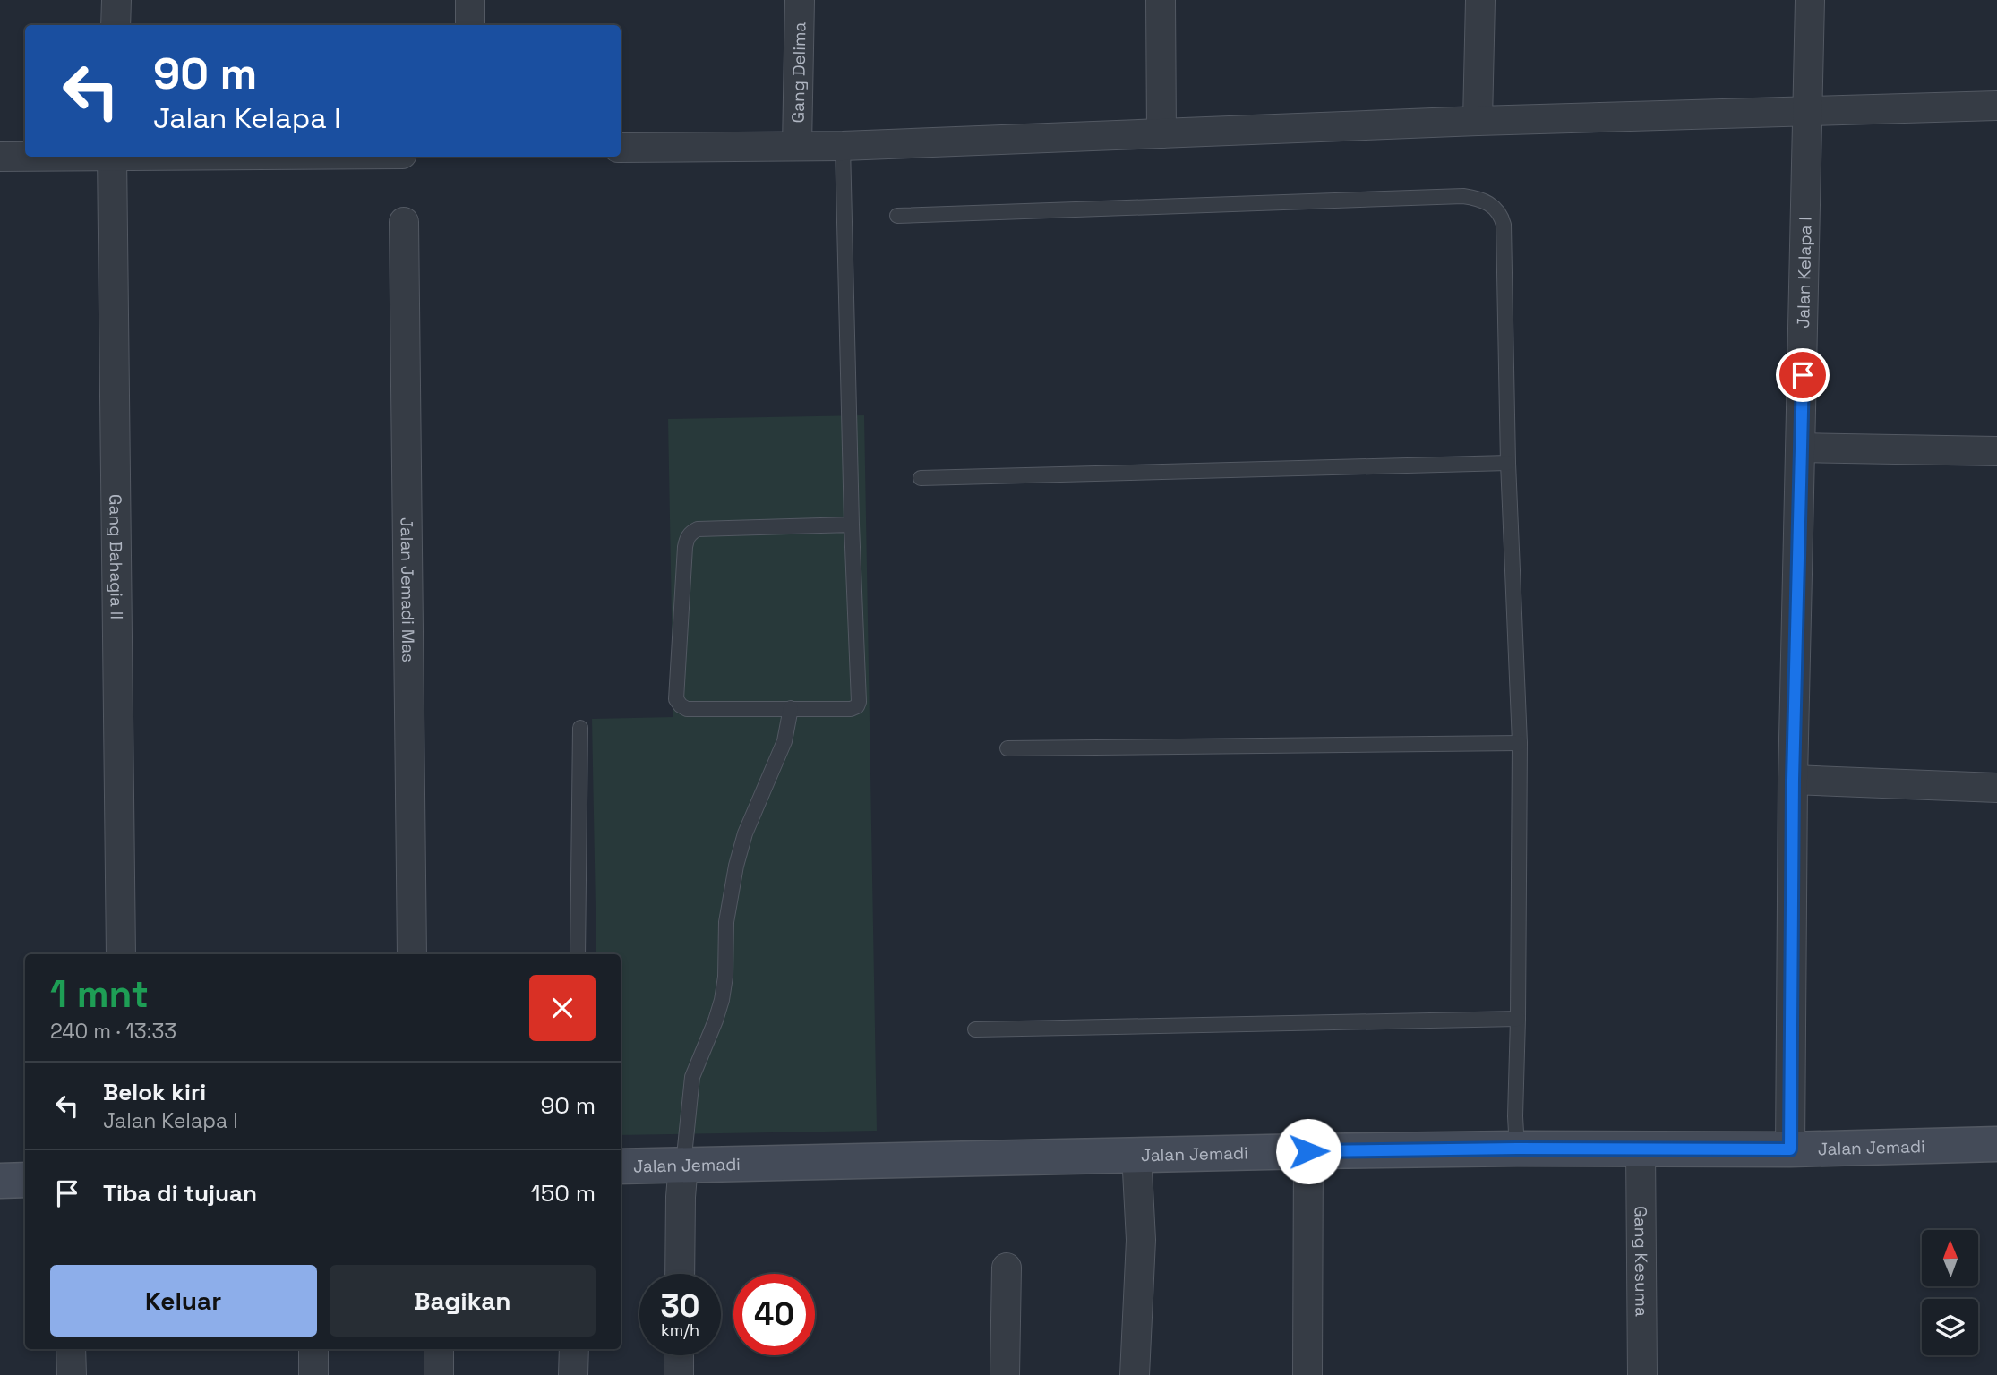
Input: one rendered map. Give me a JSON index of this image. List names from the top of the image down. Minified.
{"streets":{"street":["Gang Delima","Jalan Kelapa I","Gang Bahagia II","Jalan Jemadi Mas","Jalan Jemadi","Gang Kesuma"]},"crossings":[["Jalan Kelapa I","Jalan Jemadi"],["Jalan Jemadi","Gang Kesuma"]],"north":"top","page":{"turn":["90 m","Jalan Kelapa I"],"heading":["1 mnt","240 m · 13:33"],"list":[{"name":"Belok kiri","note":"Jalan Kelapa I","value":"90 m"},{"name":"Tiba di tujuan","value":"150 m"}],"buttons":["Keluar","Bagikan"],"speed":"30 km/h","limit":"40"}}
